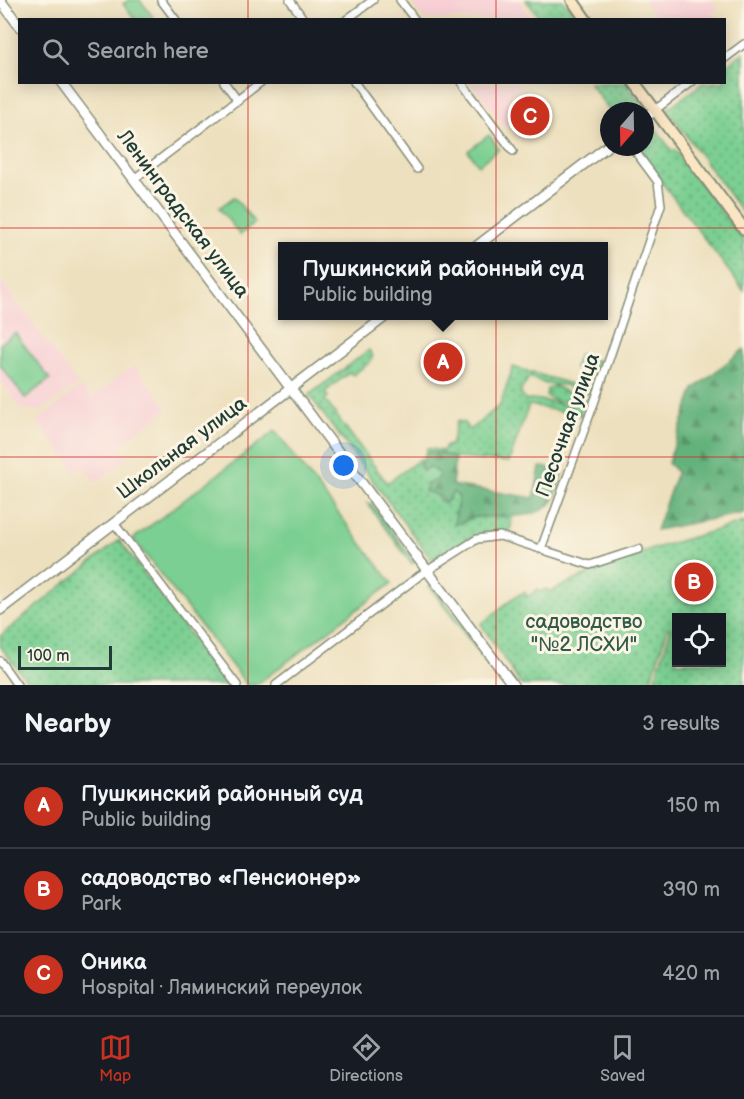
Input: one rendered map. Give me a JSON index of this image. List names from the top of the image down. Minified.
{"streets":{"street":["Ленинградская улица","Песочная улица","Школьная улица"]},"crossings":[["Ленинградская улица","Школьная улица"]],"parks":["садоводство \"№2 ЛСХИ\""],"scale_bar":"100 m","north":"bottom","page":{"search":"Search here","pins":["C","A","B"],"popup":["Пушкинский районный суд","Public building"],"scale":"100 m","heading":["Nearby","3 results"],"list":[{"mark":"A","name":"Пушкинский районный суд","note":"Public building","value":"150 m"},{"mark":"B","name":"садоводство «Пенсионер»","note":"Park","value":"390 m"},{"mark":"C","name":"Оника","note":"Hospital · Ляминский переулок","value":"420 m"}],"nav":["Map","Directions","Saved"]}}
